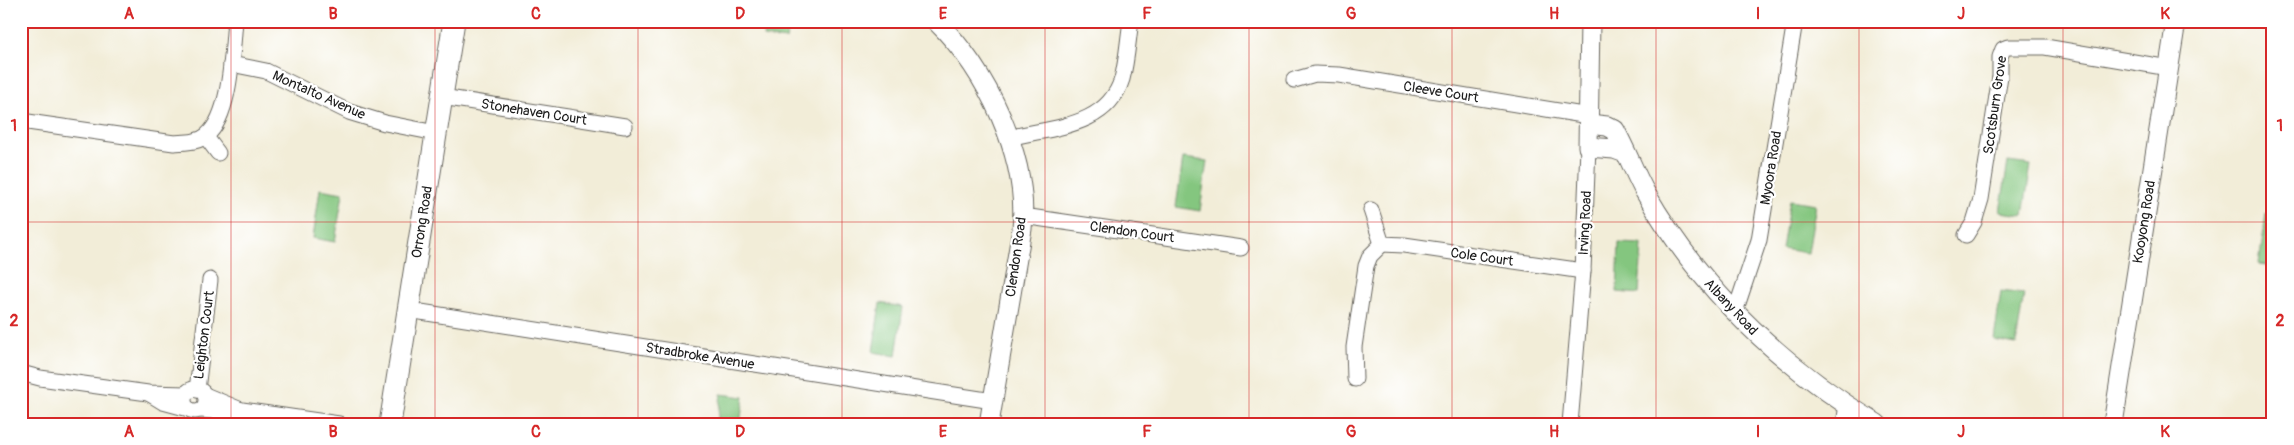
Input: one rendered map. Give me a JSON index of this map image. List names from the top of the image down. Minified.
{"streets":{"main road":["Orrong Road"],"street":["Cleeve Court","Montalto Avenue","Scotsburn Grove","Stonehaven Court","Myoora Road","Kooyong Road","Irving Road","Clendon Court","Clendon Road","Cole Court","Albany Road","Leighton Court","Stradbroke Avenue"]},"crossings":[["Cleeve Court","Irving Road"],["Cleeve Court","Albany Road"],["Montalto Avenue","Orrong Road"],["Scotsburn Grove","Kooyong Road"],["Stonehaven Court","Orrong Road"],["Myoora Road","Albany Road"],["Orrong Road","Stradbroke Avenue"],["Irving Road","Cole Court"],["Irving Road","Albany Road"],["Clendon Court","Clendon Road"],["Clendon Road","Stradbroke Avenue"]],"grid":{"columns":["A","B","C","D","E","F","G","H","I","J","K"],"rows":["1","2"]}}
